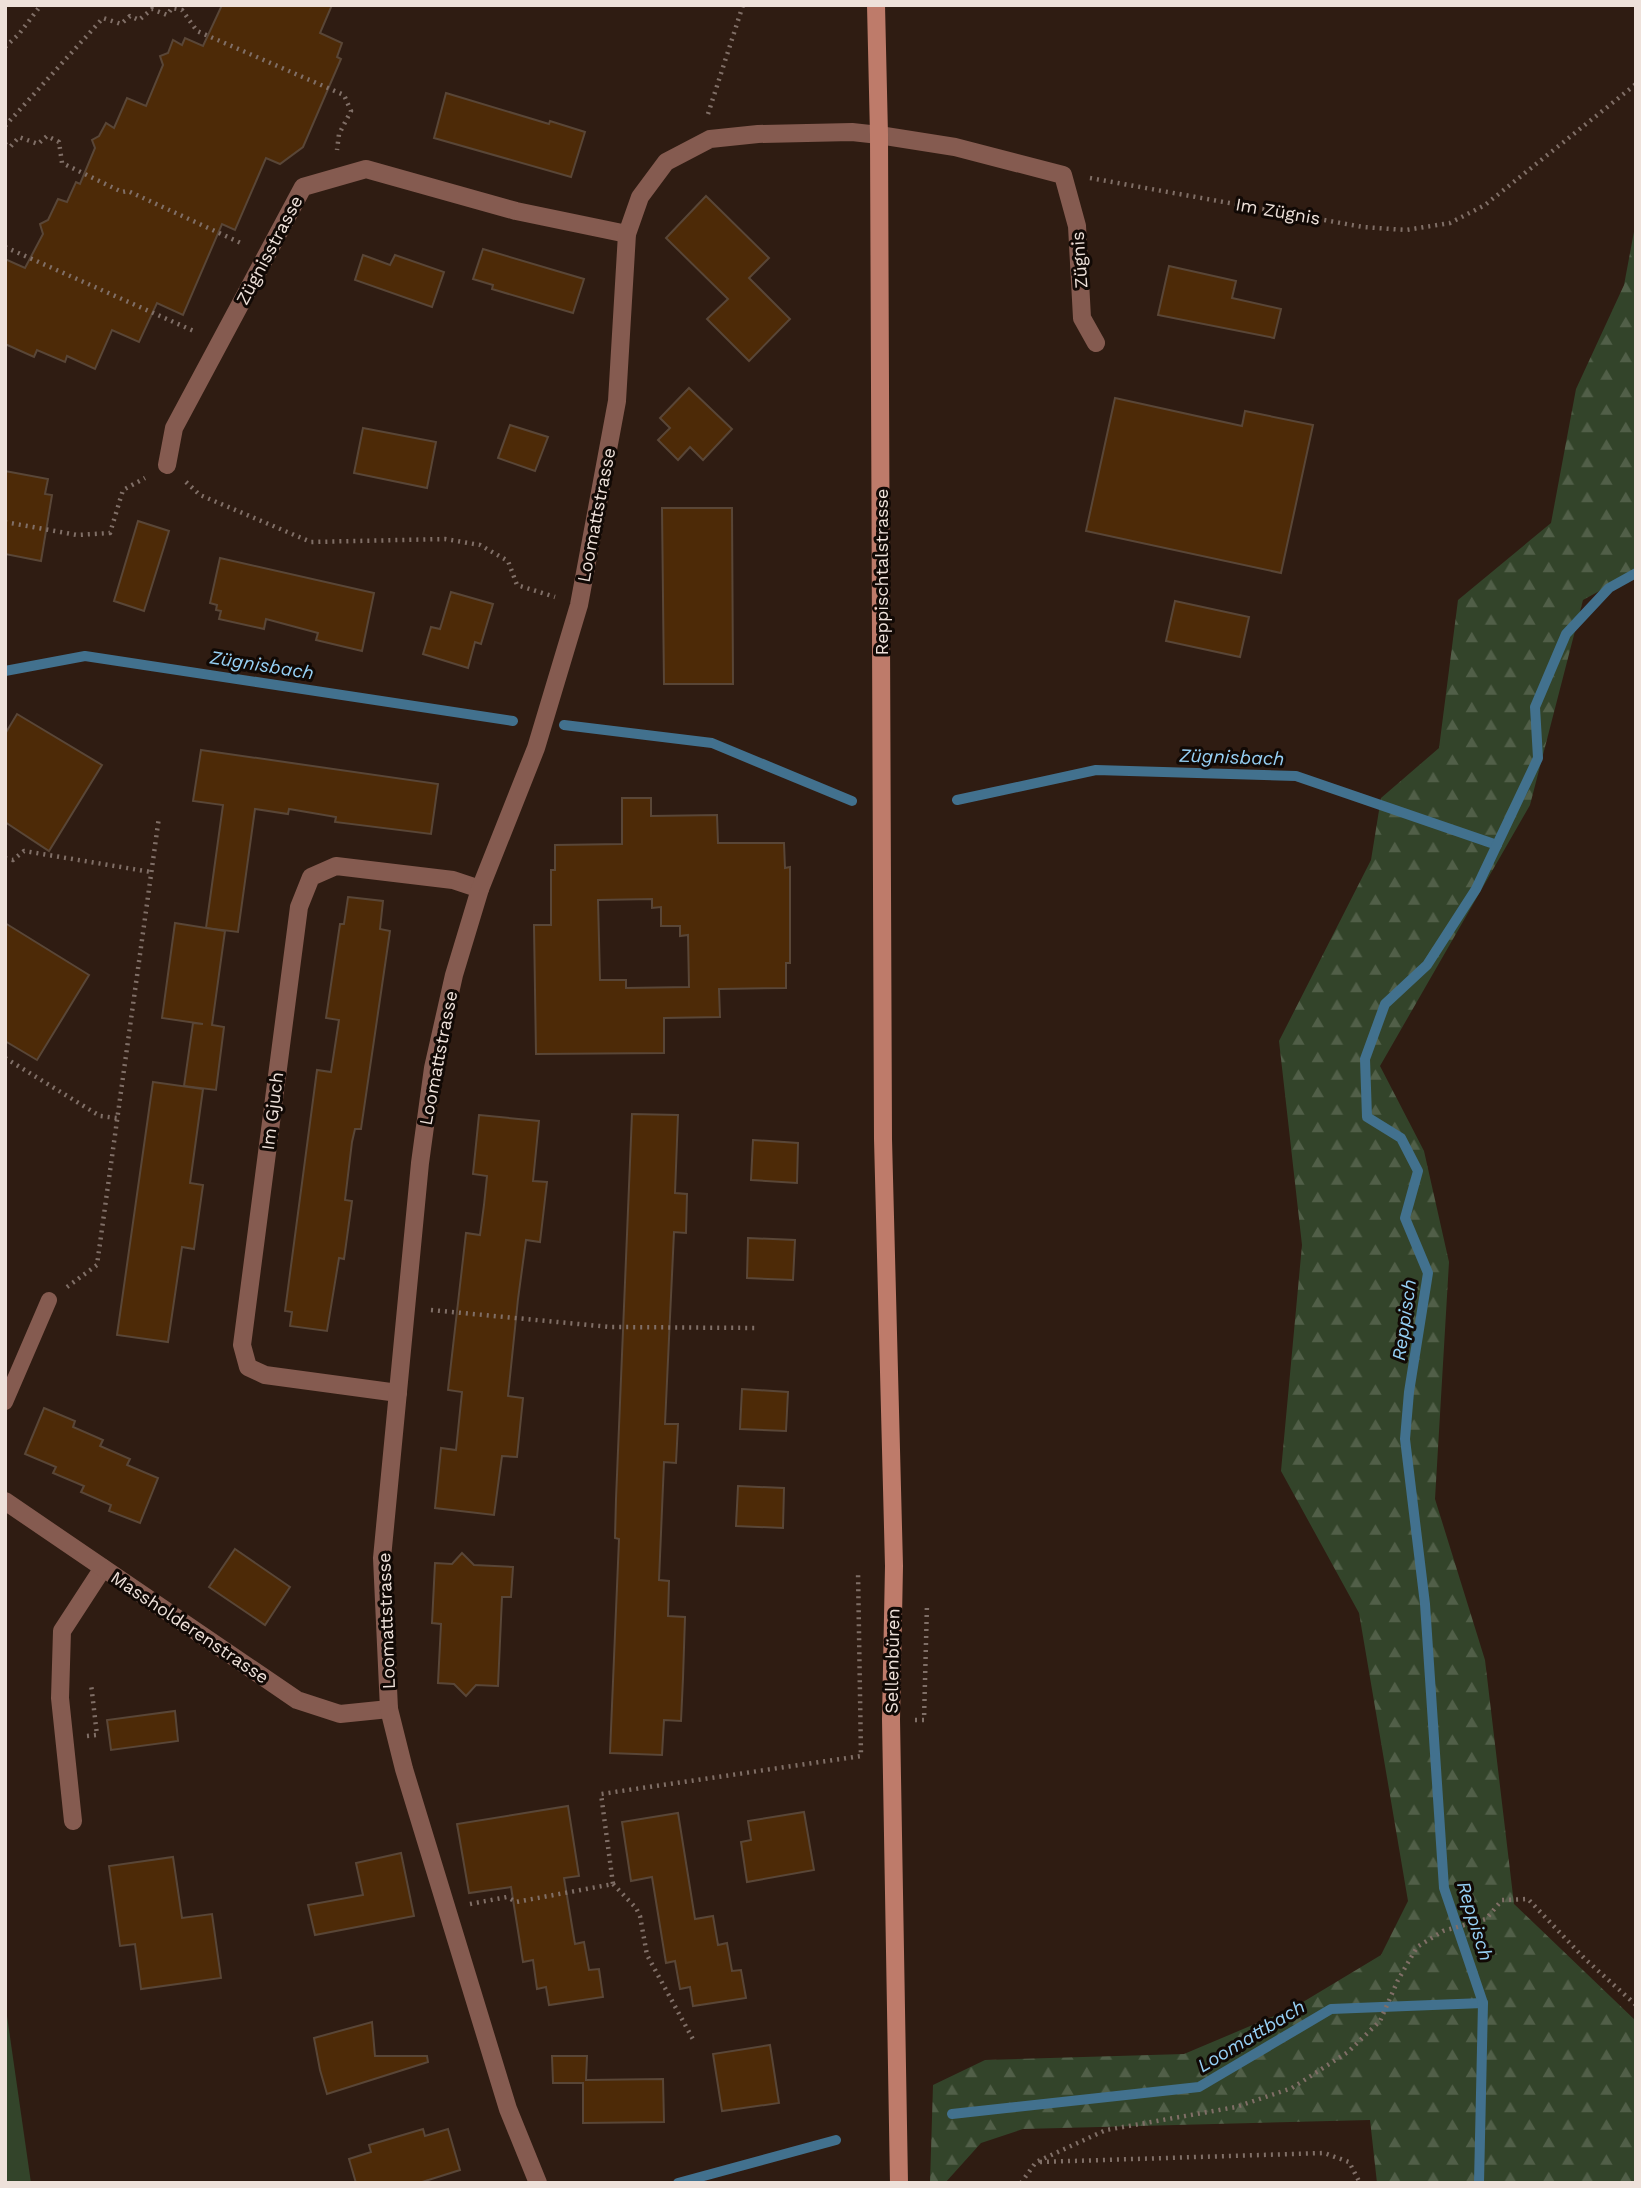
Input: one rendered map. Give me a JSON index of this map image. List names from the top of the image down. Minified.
{"streets":{"main road":["Reppischtalstrasse","Sellenbüren"],"street":["Zügnisstrasse","Zügnis","Loomattstrasse","Im Gjuch","Massholderenstrasse"],"path":["Im Zügnis"]},"crossings":[["Im Zügnis","Zügnis"],["Zügnisstrasse","Loomattstrasse"],["Loomattstrasse","Reppischtalstrasse"],["Loomattstrasse","Im Gjuch"],["Loomattstrasse","Massholderenstrasse"],["Reppischtalstrasse","Sellenbüren"]],"water":["Zügnisbach","Reppisch","Loomattbach"]}
